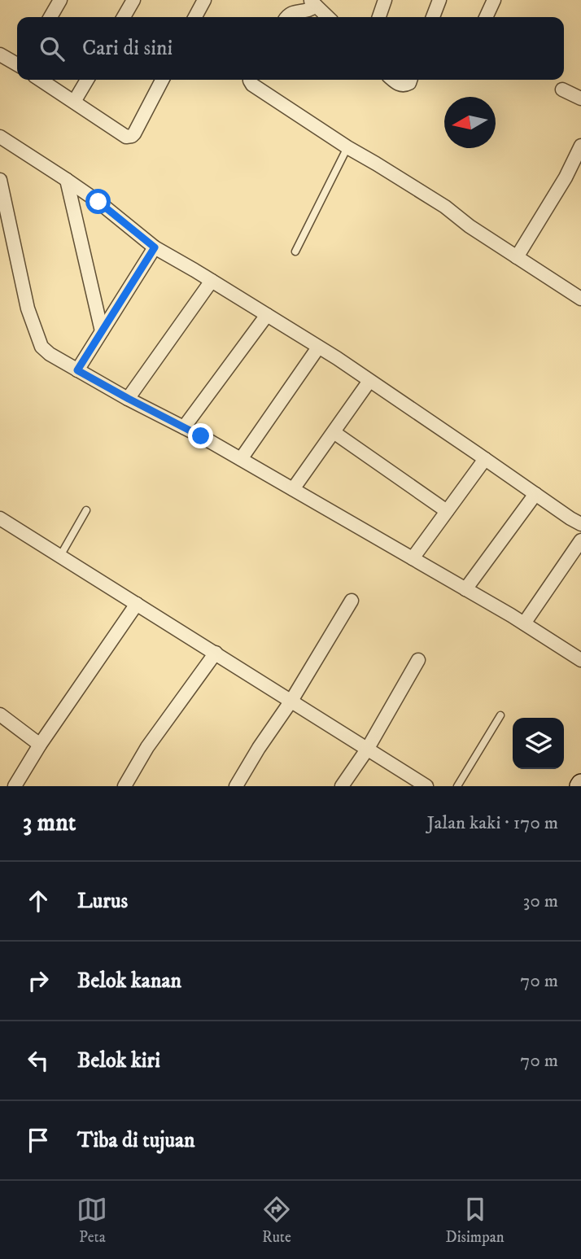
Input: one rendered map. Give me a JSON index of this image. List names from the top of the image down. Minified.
{"north":"left","page":{"search":"Cari di sini","heading":["3 mnt","Jalan kaki · 170 m"],"list":[["Lurus","30 m"],["Belok kanan","70 m"],["Belok kiri","70 m"],"Tiba di tujuan"],"nav":["Peta","Rute","Disimpan"]}}
